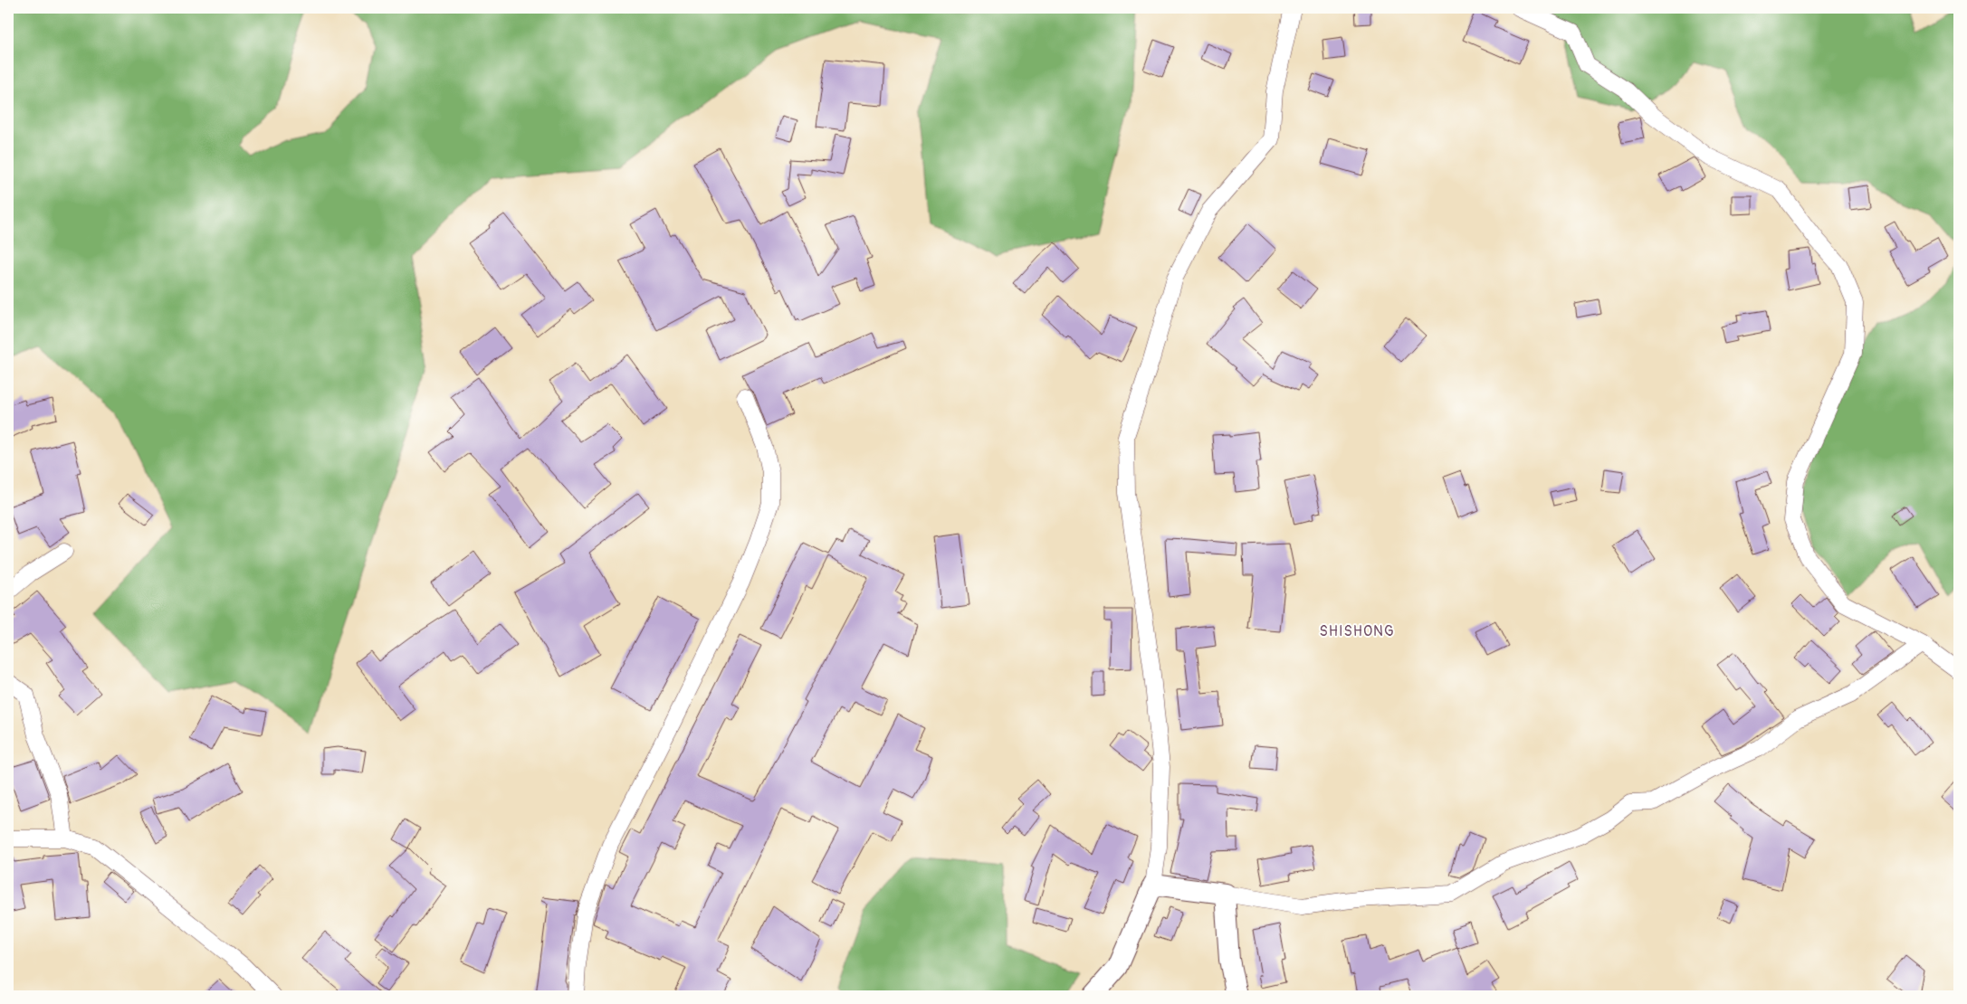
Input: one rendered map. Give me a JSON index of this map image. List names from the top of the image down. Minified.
{"districts":["SHISHONG"]}
